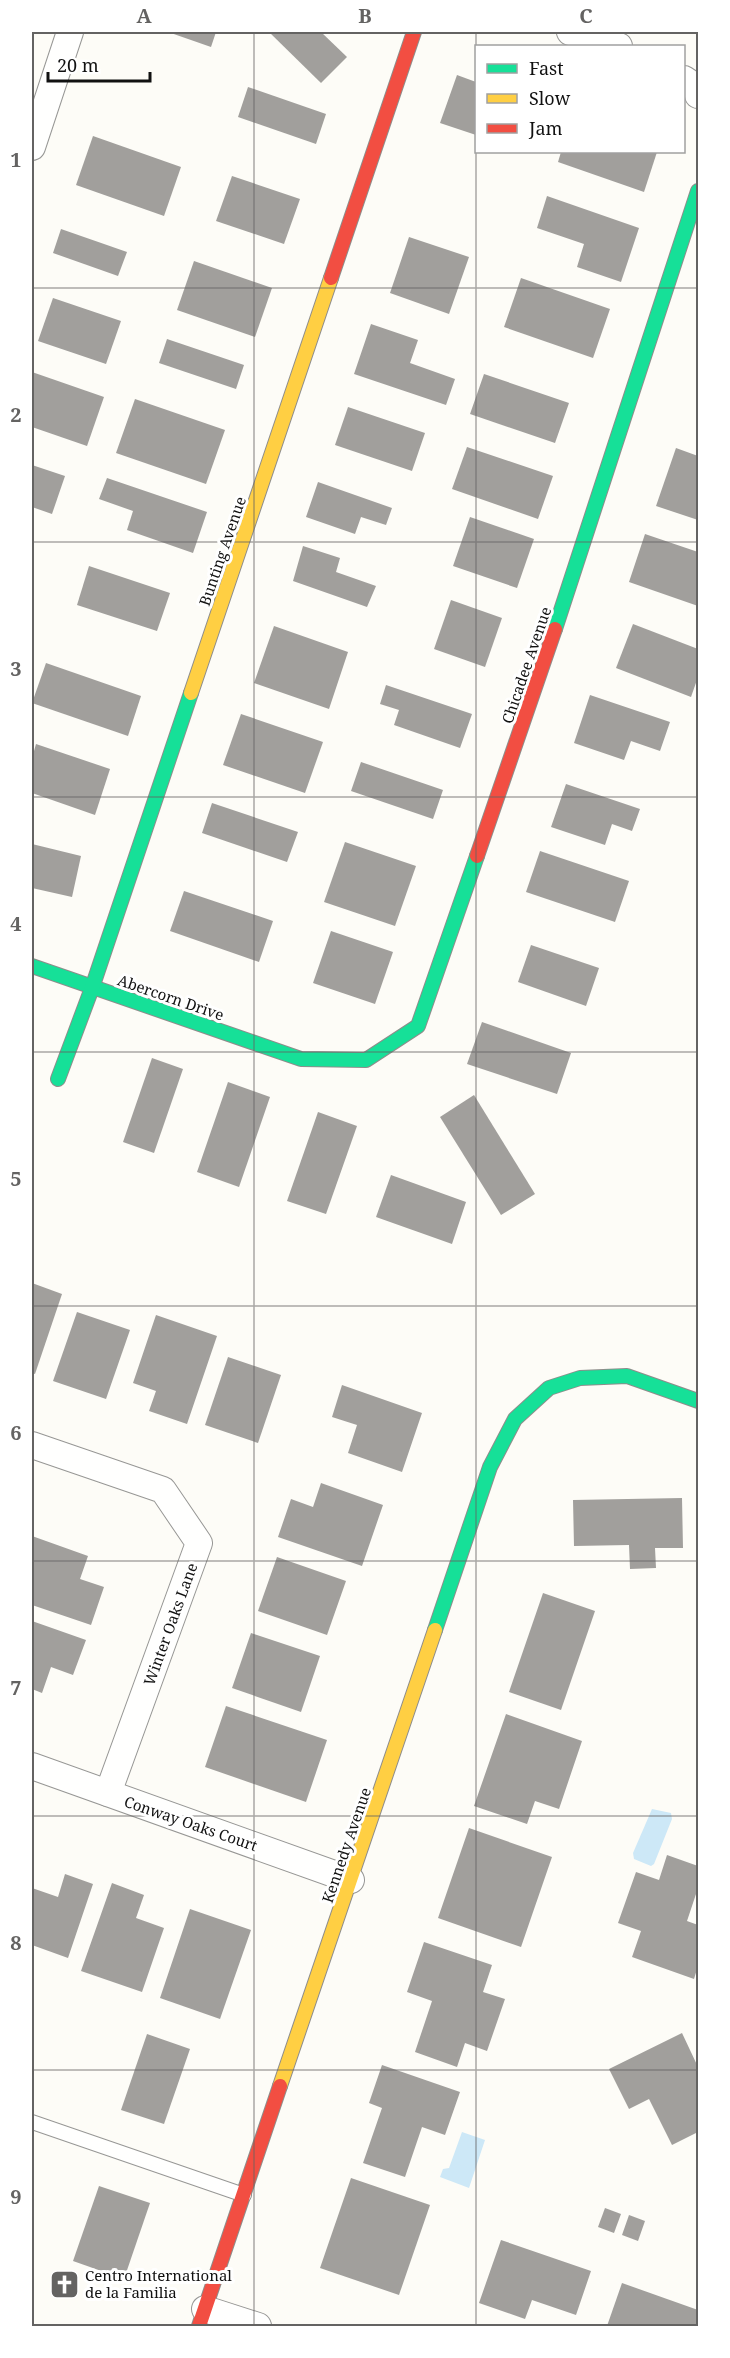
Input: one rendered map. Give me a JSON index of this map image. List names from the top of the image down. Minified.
{"streets":{"street":["Bunting Avenue","Chicadee Avenue","Abercorn Drive","Winter Oaks Lane","Conway Oaks Court","Kennedy Avenue"]},"crossings":[["Bunting Avenue","Abercorn Drive"],["Chicadee Avenue","Abercorn Drive"],["Winter Oaks Lane","Conway Oaks Court"],["Conway Oaks Court","Kennedy Avenue"]],"places":{"church":["Centro International de la Familia"]},"legend":["Fast","Slow","Jam"],"scale_bar":"20 m","grid":{"columns":["A","B","C"],"rows":["1","2","3","4","5","6","7","8","9"]}}
